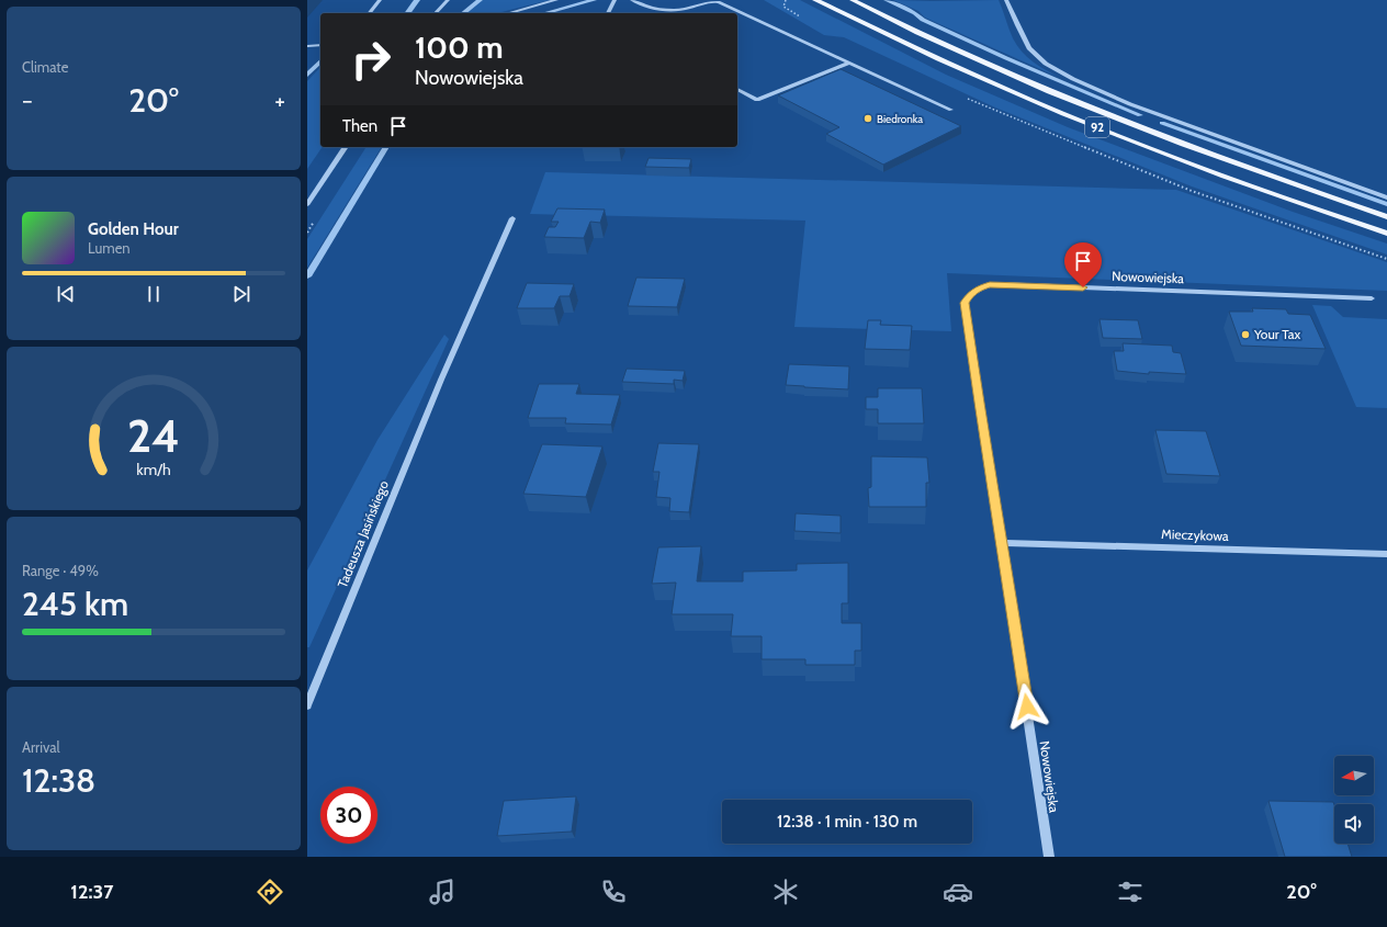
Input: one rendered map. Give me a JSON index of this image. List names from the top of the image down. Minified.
{"streets":{"main road":["92"],"street":["Nowowiejska","Tadeusza Jasińskiego","Mieczykowa"]},"crossings":[["Nowowiejska","Mieczykowa"]],"places":["Biedronka","Your Tax"],"north":"left","page":{"tile":["Climate",["Range · 49%","245 km"],["Arrival","12:38"]],"turn":["100 m","Nowowiejska"],"heat":["−","20°","+"],"then":"Then","song":["Golden Hour","Lumen"],"limit":"30","trip":"12:38 · 1 min · 130 m","tabs":["12:37","20°"],"gauge":["24","km/h"]}}
